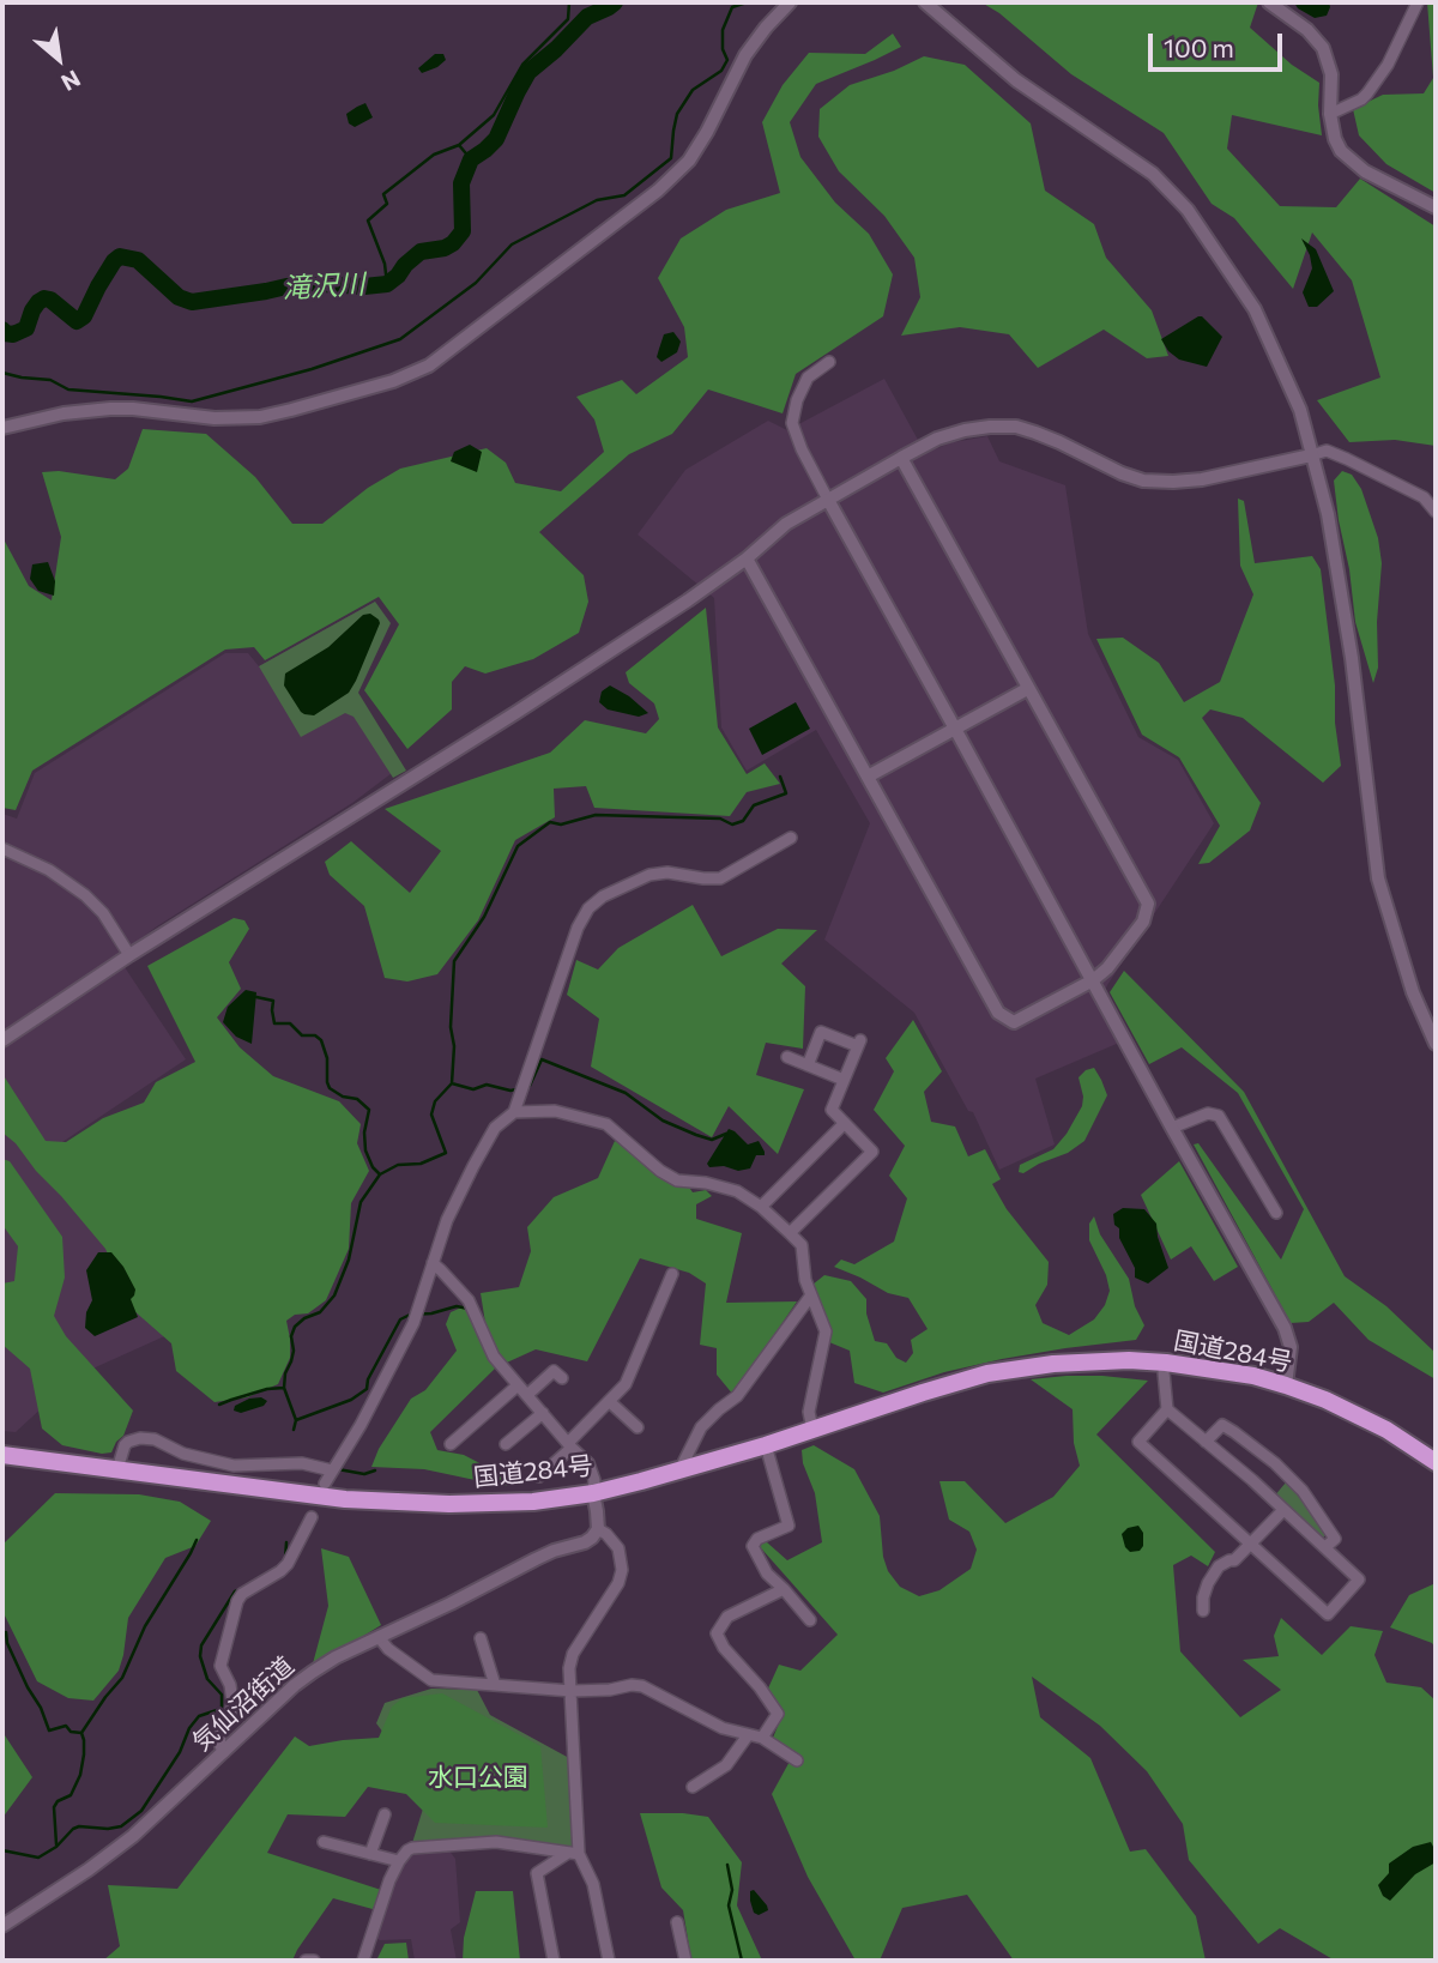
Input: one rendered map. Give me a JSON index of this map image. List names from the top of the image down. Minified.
{"streets":{"highway":["国道284号"],"street":["気仙沼街道"]},"water":["滝沢川"],"parks":["水口公園"],"scale_bar":"100 m","north":"bottom right"}
